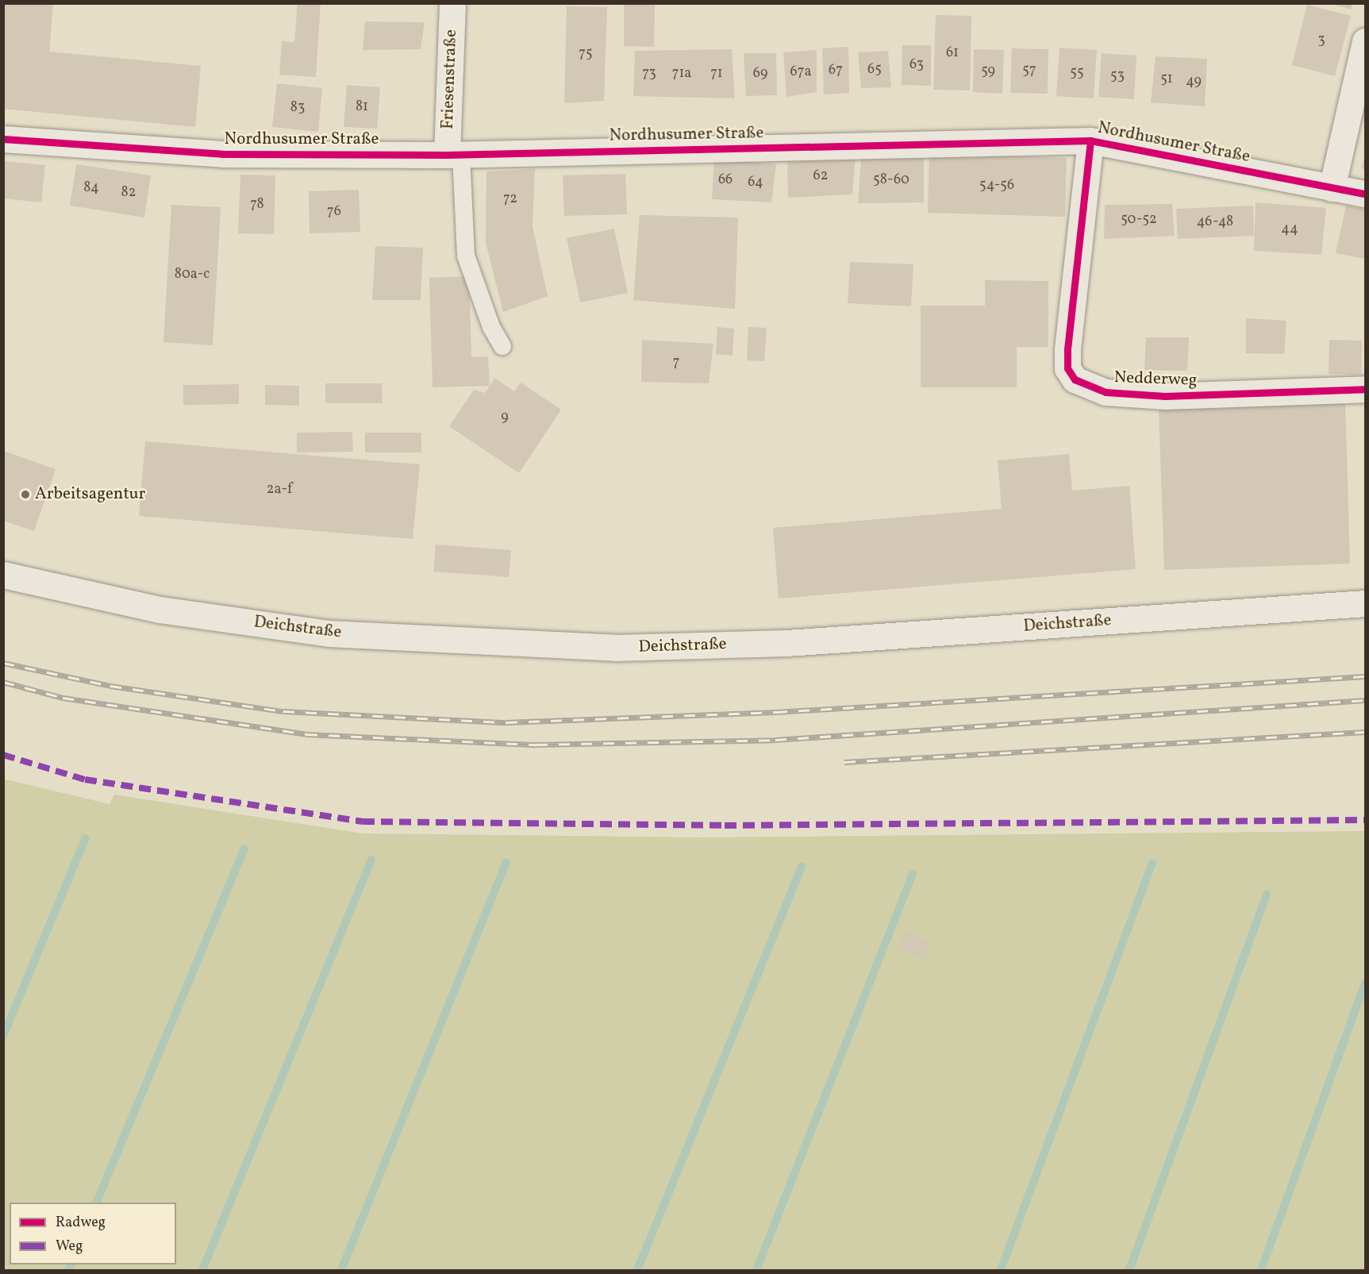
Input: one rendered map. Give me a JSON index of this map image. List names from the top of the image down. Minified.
{"streets":{"street":["Friesenstraße","Nordhusumer Straße","Nedderweg","Deichstraße"]},"crossings":[["Friesenstraße","Nordhusumer Straße"],["Nordhusumer Straße","Nedderweg"]],"places":["Arbeitsagentur"],"house_numbers":["3","61","75","63","65","67","57","59","67a","55","73","71a","71","69","53","51","49","81","83","62","66","58-60","64","54-56","84","82","72","78","76","50-52","46-48","44","80a-c","7","9","2a-f"],"legend":["Radweg","Weg"]}
